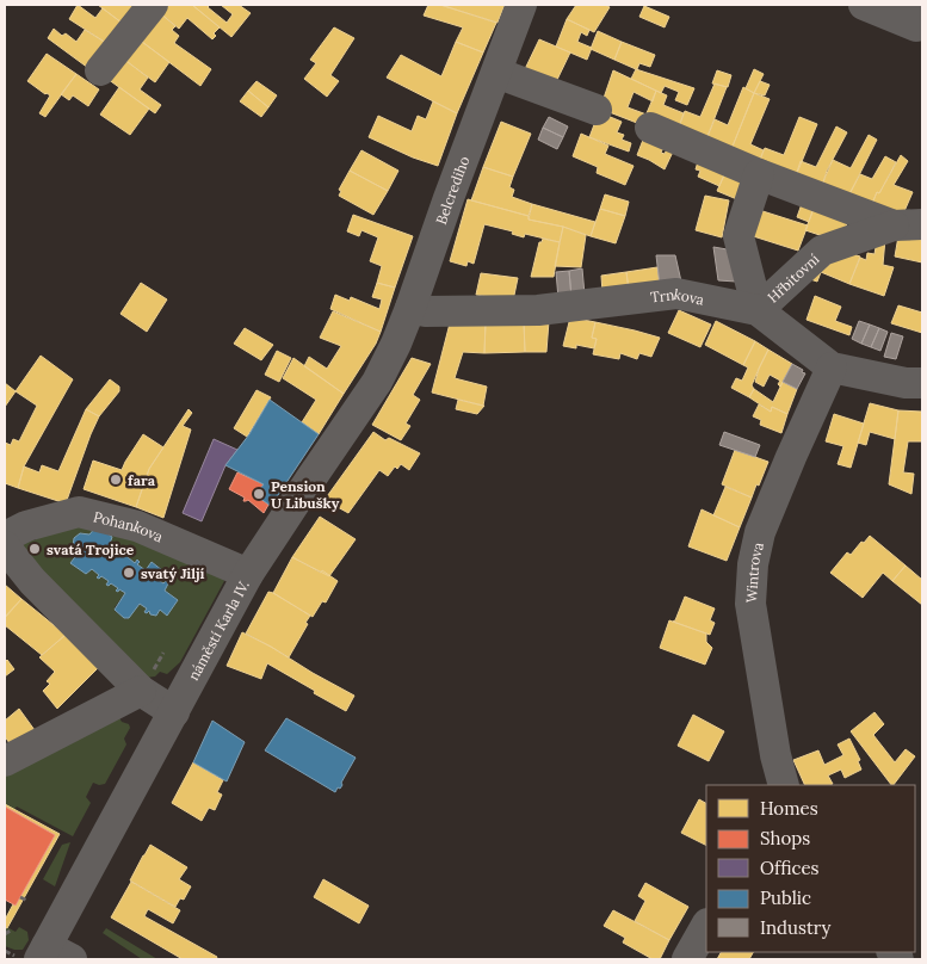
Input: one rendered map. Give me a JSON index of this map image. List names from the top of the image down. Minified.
{"streets":{"street":["Belcrediho","Hřbitovní","Trnkova","Pohankova","Wintrova","náměstí Karla IV."]},"crossings":[["Belcrediho","Trnkova"],["Belcrediho","náměstí Karla IV."],["Hřbitovní","Trnkova"],["Trnkova","Wintrova"],["Trnkova","náměstí Karla IV."],["Pohankova","náměstí Karla IV."]],"places":["fara","Pension U Libušky","svatá Trojice","svatý Jiljí"],"legend":["Homes","Shops","Offices","Public","Industry"]}
